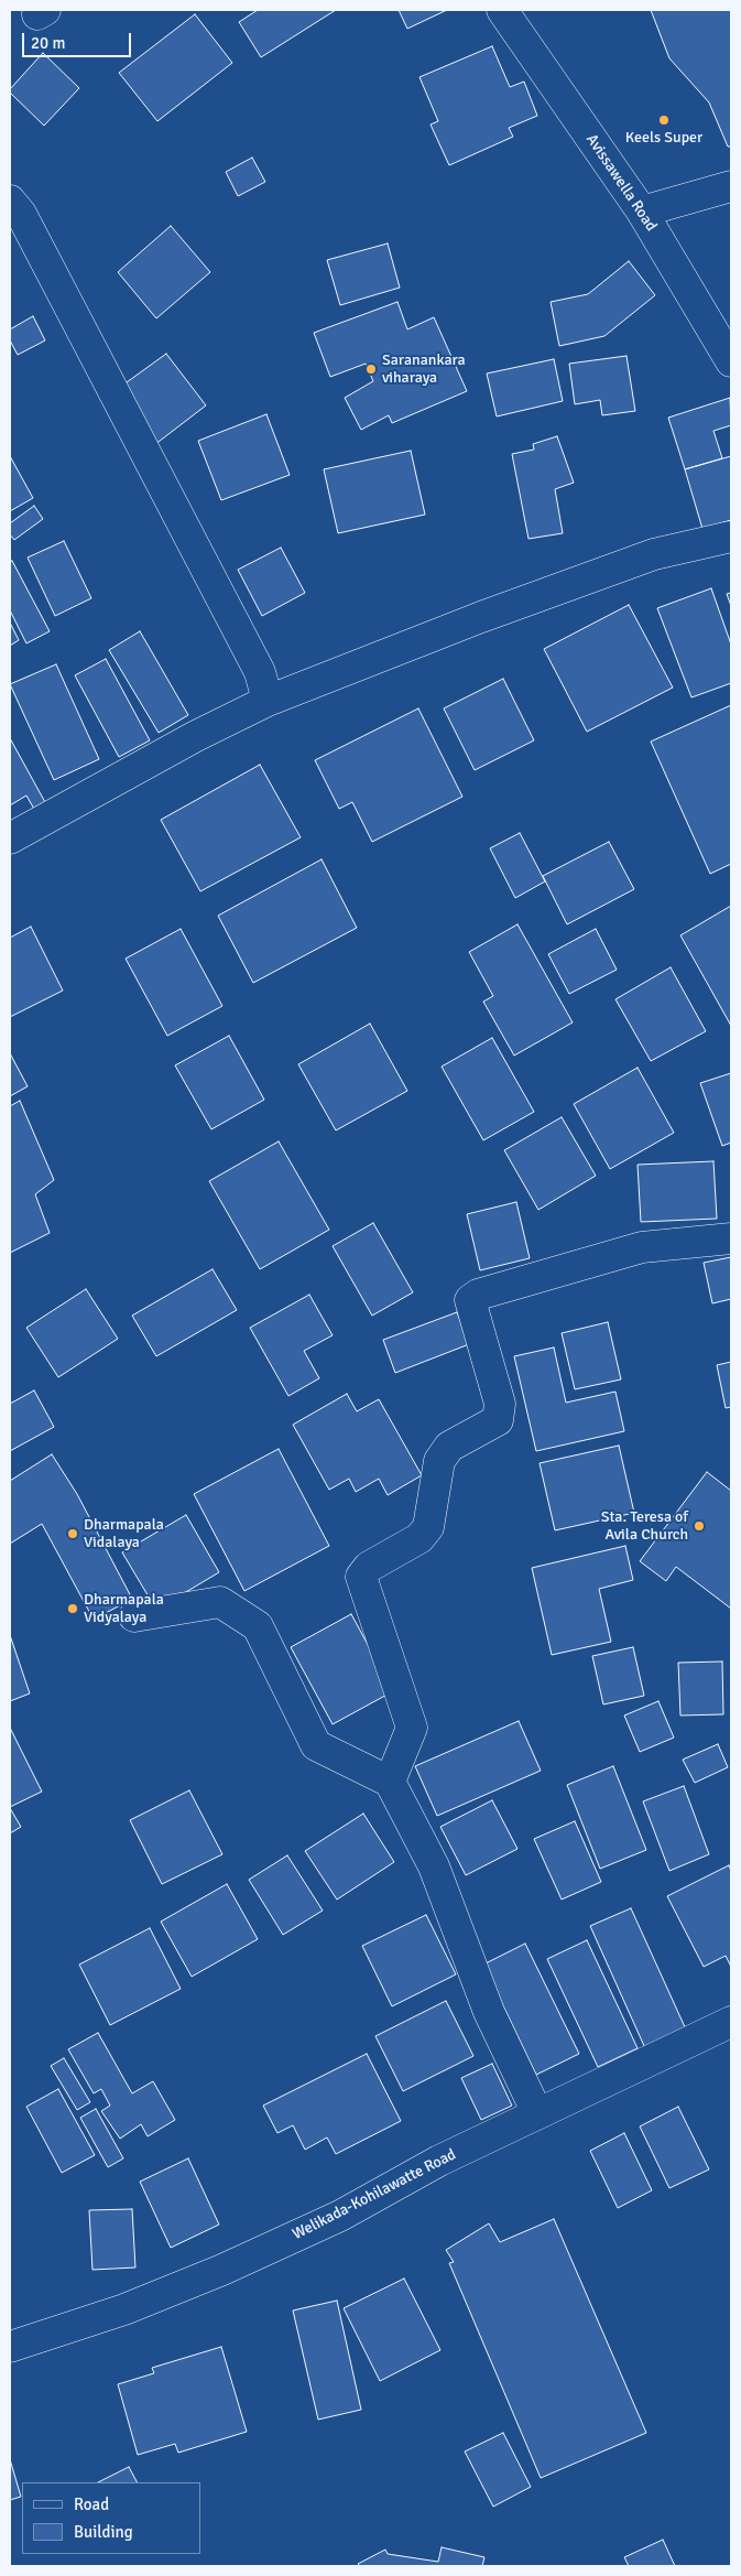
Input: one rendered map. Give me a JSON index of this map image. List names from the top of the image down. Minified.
{"streets":{"street":["Avissawella Road","Welikada-Kohilawatte Road"]},"places":["Keels Super","Saranankara viharaya","Sta. Teresa of Avila Church","Dharmapala Vidalaya","Dharmapala Vidyalaya"],"legend":["Road","Building"],"scale_bar":"20 m"}
